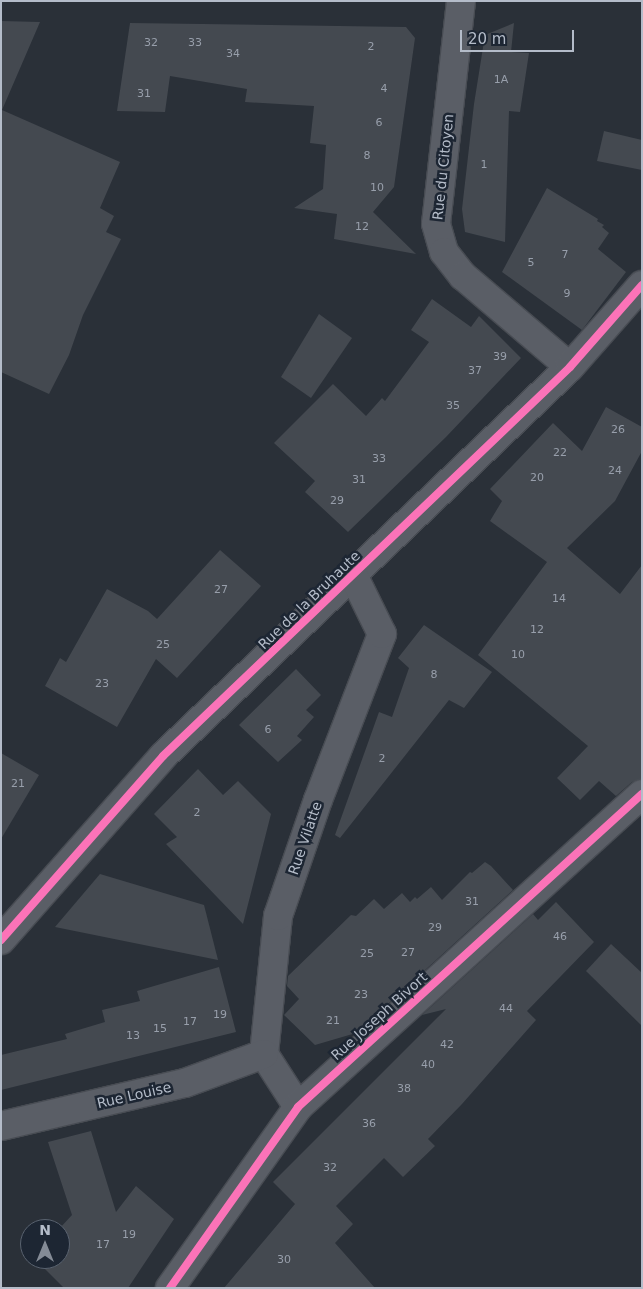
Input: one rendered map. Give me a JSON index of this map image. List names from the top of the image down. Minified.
{"streets":{"street":["Rue du Citoyen","Rue de la Bruhaute","Rue Vilatte","Rue Joseph Bivort","Rue Louise"]},"crossings":[["Rue du Citoyen","Rue de la Bruhaute"],["Rue de la Bruhaute","Rue Vilatte"],["Rue Vilatte","Rue Louise"]],"house_numbers":["32","33","2","34","1A","4","31","6","8","1","10","12","7","5","9","39","37","35","26","22","33","24","20","31","29","27","14","12","25","10","8","23","6","2","21","2","31","29","46","27","25","23","44","19","21","17","15","13","42","40","38","36","32","19","17","30"],"scale_bar":"20 m","north":"top"}
